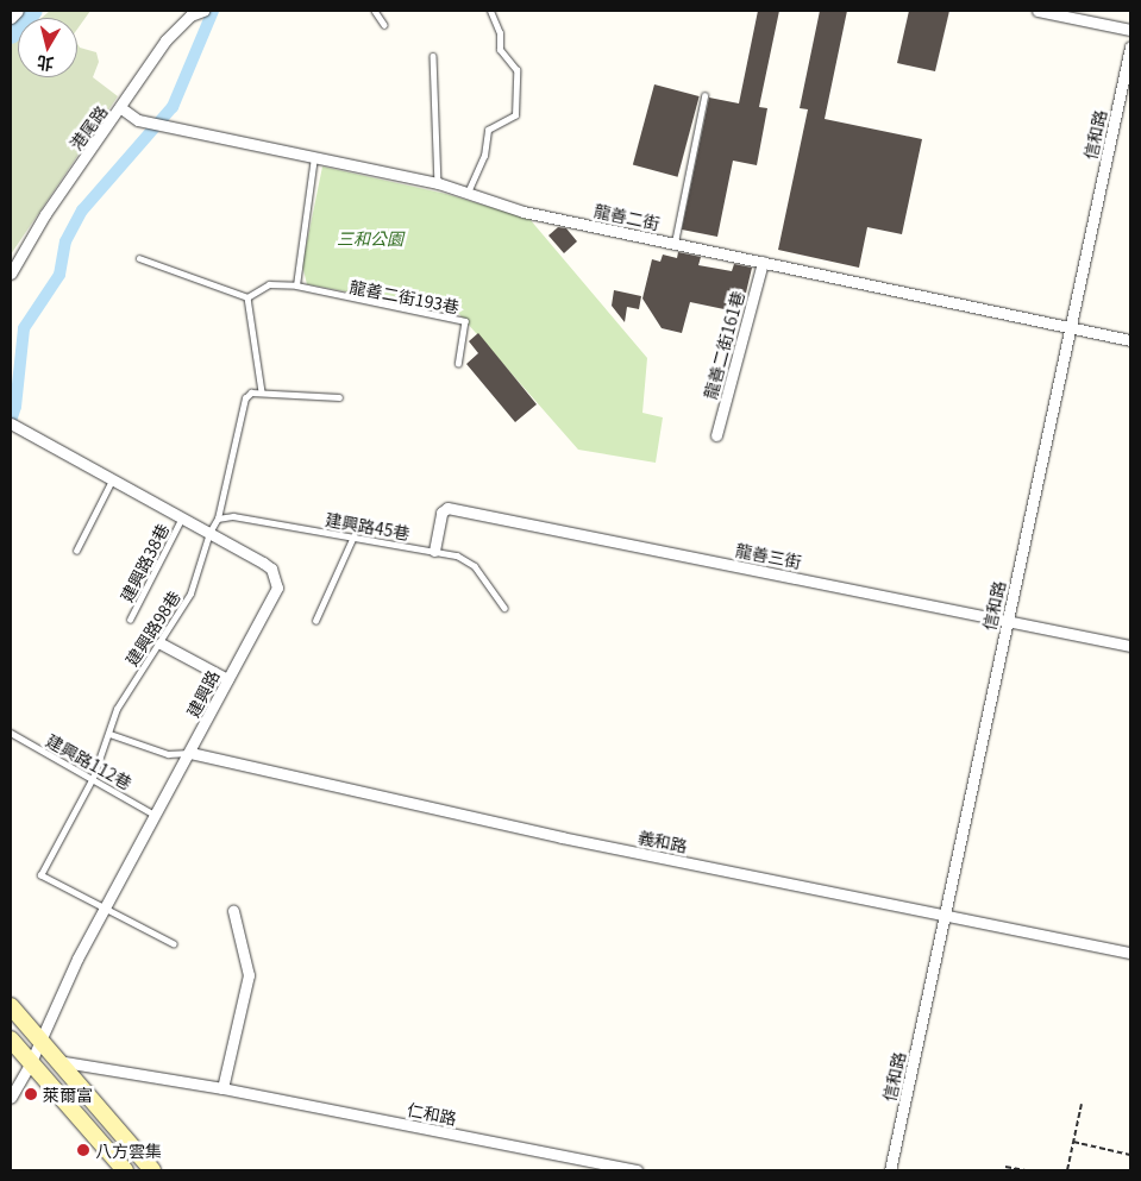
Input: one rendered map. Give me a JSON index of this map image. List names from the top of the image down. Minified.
{"streets":{"street":["港尾路","信和路","龍善二街","龍善二街161巷","龍善三街","建興路","義和路","仁和路"],"lane":["龍善二街193巷","建興路45巷","建興路38巷","建興路98巷","建興路112巷"]},"crossings":[["港尾路","龍善二街"],["信和路","龍善二街"],["信和路","龍善三街"],["信和路","義和路"],["龍善二街","龍善二街161巷"],["建興路45巷","龍善三街"],["建興路38巷","建興路"],["建興路98巷","建興路"],["建興路98巷","建興路112巷"],["建興路","建興路112巷"],["建興路","義和路"]],"parks":["三和公園"],"places":["萊爾富","八方雲集"],"north":"bottom"}
